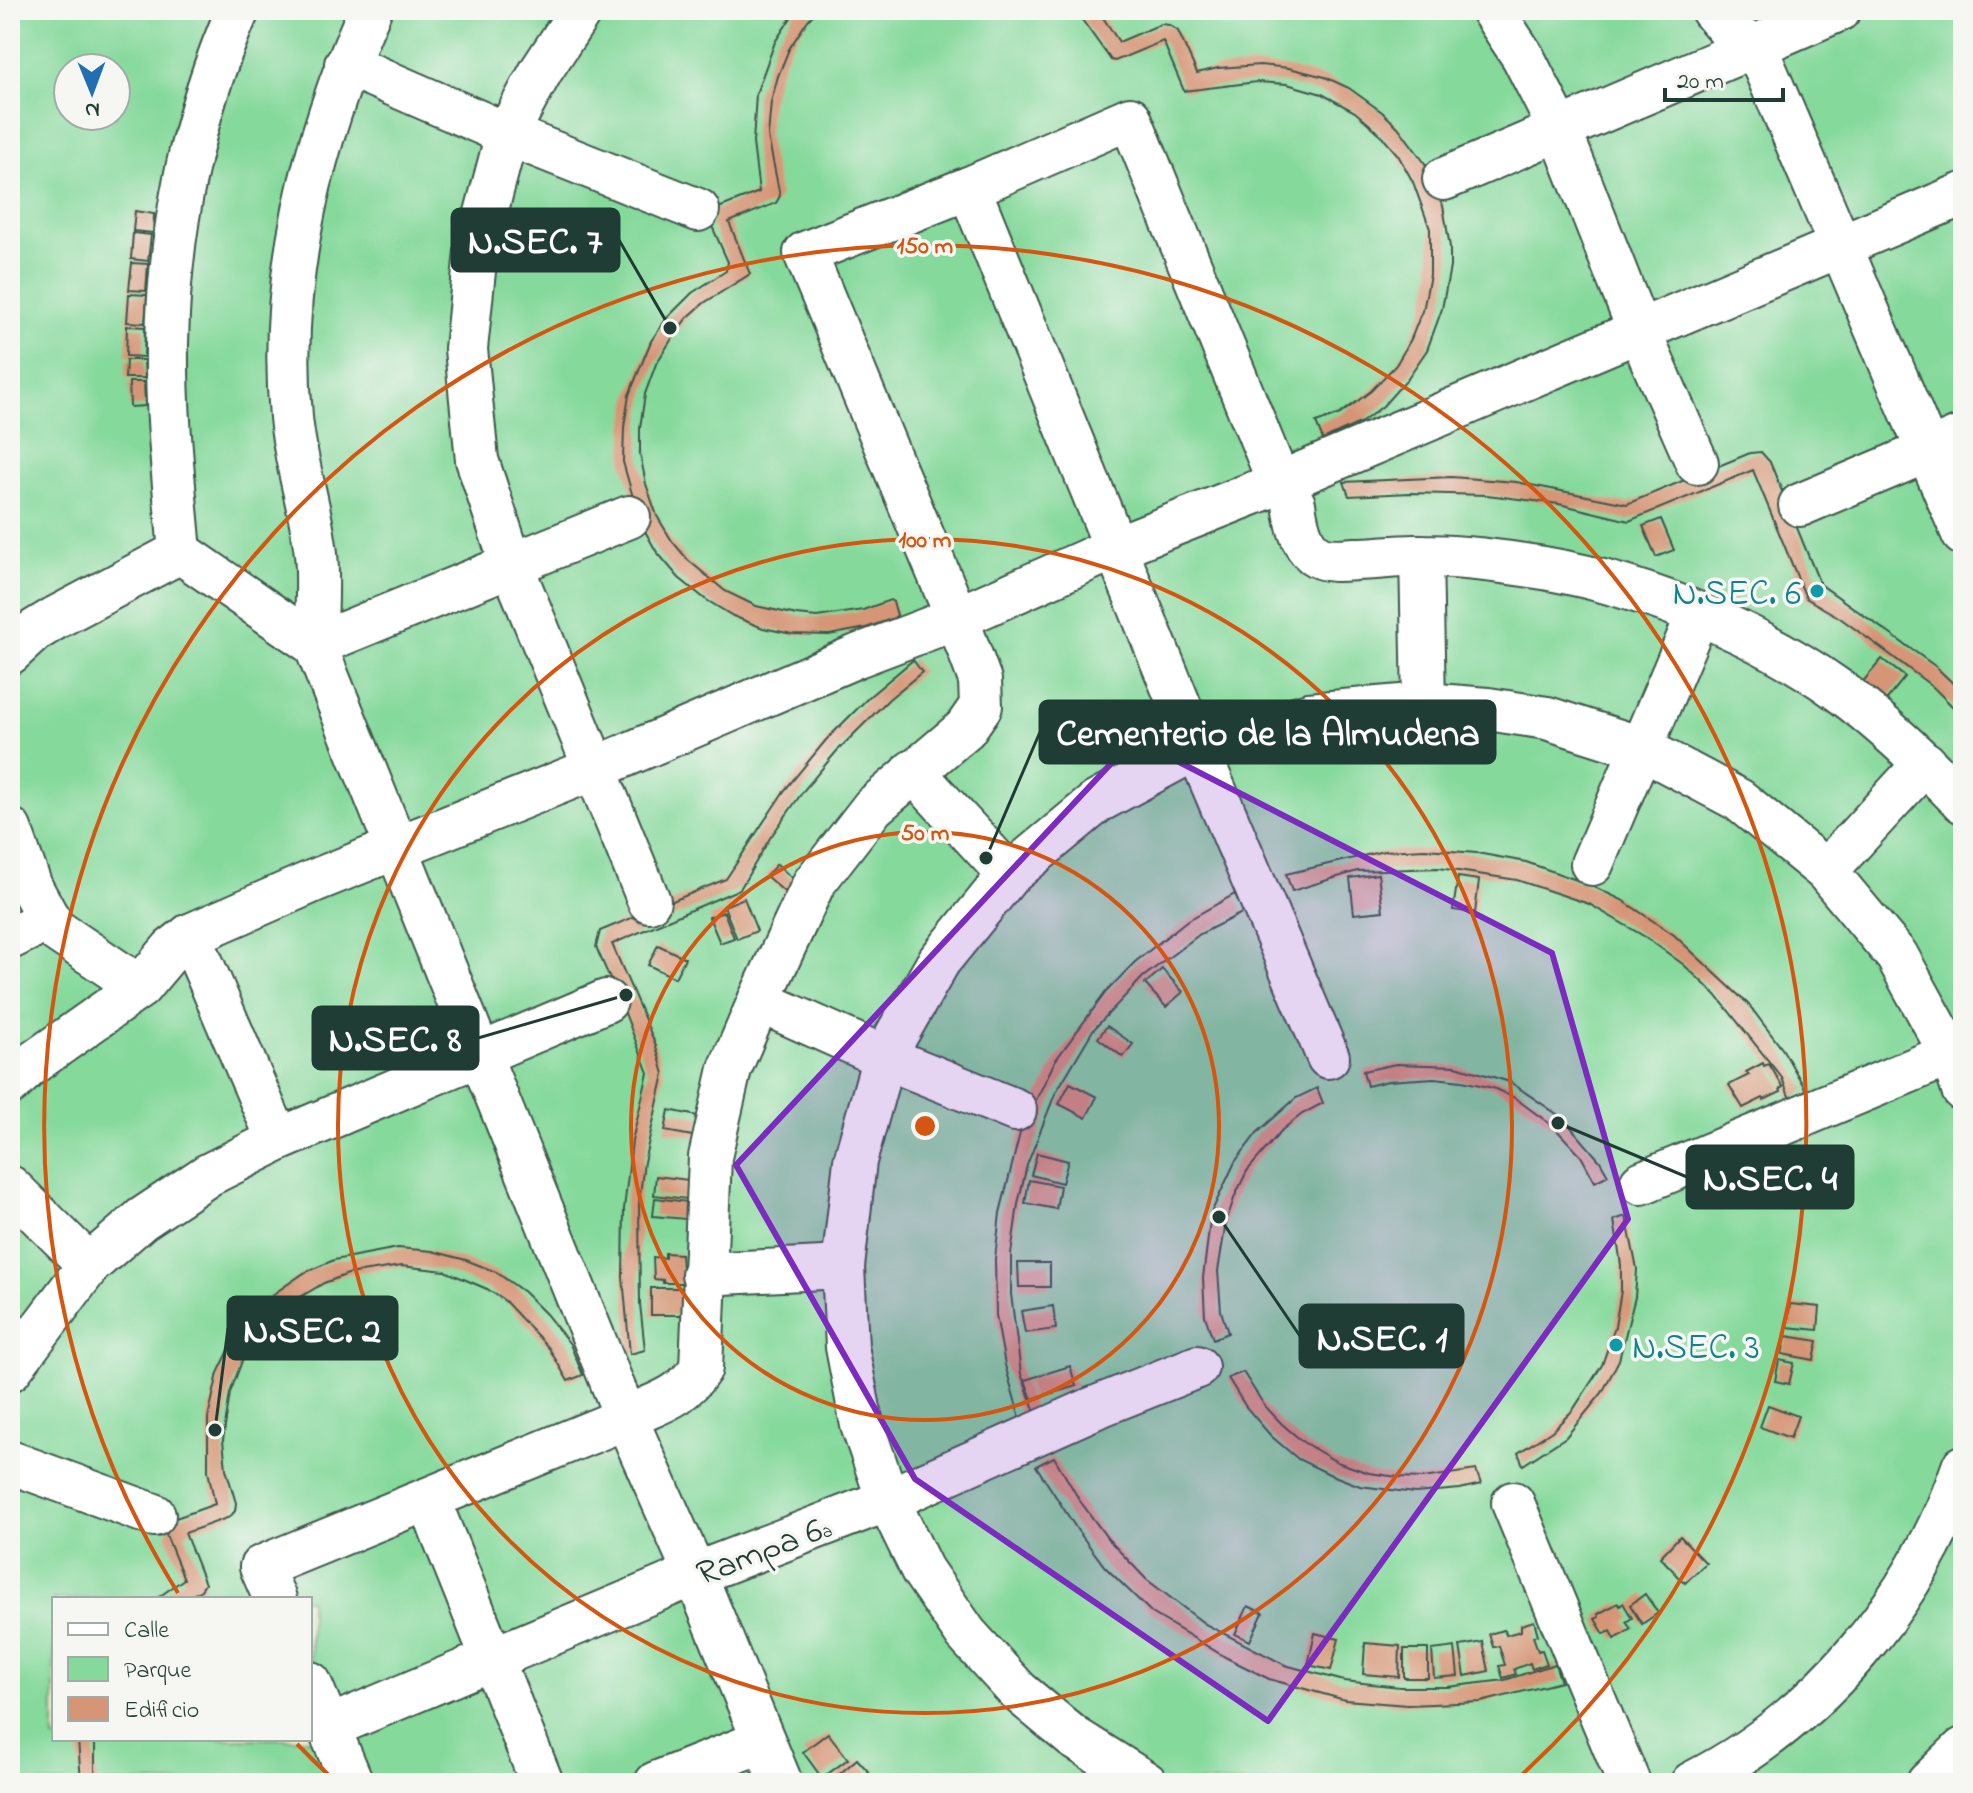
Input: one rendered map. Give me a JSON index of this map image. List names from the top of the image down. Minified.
{"streets":{"lane":["Rampa 6ª"]},"places":["N.SEC. 7","N.SEC. 6","Cementerio de la Almudena","N.SEC. 8","N.SEC. 4","N.SEC. 1","N.SEC. 3","N.SEC. 2"],"legend":["Calle","Parque","Edificio"],"scale_bar":"20 m","north":"bottom","rings":["150 m","100 m","50 m"]}
